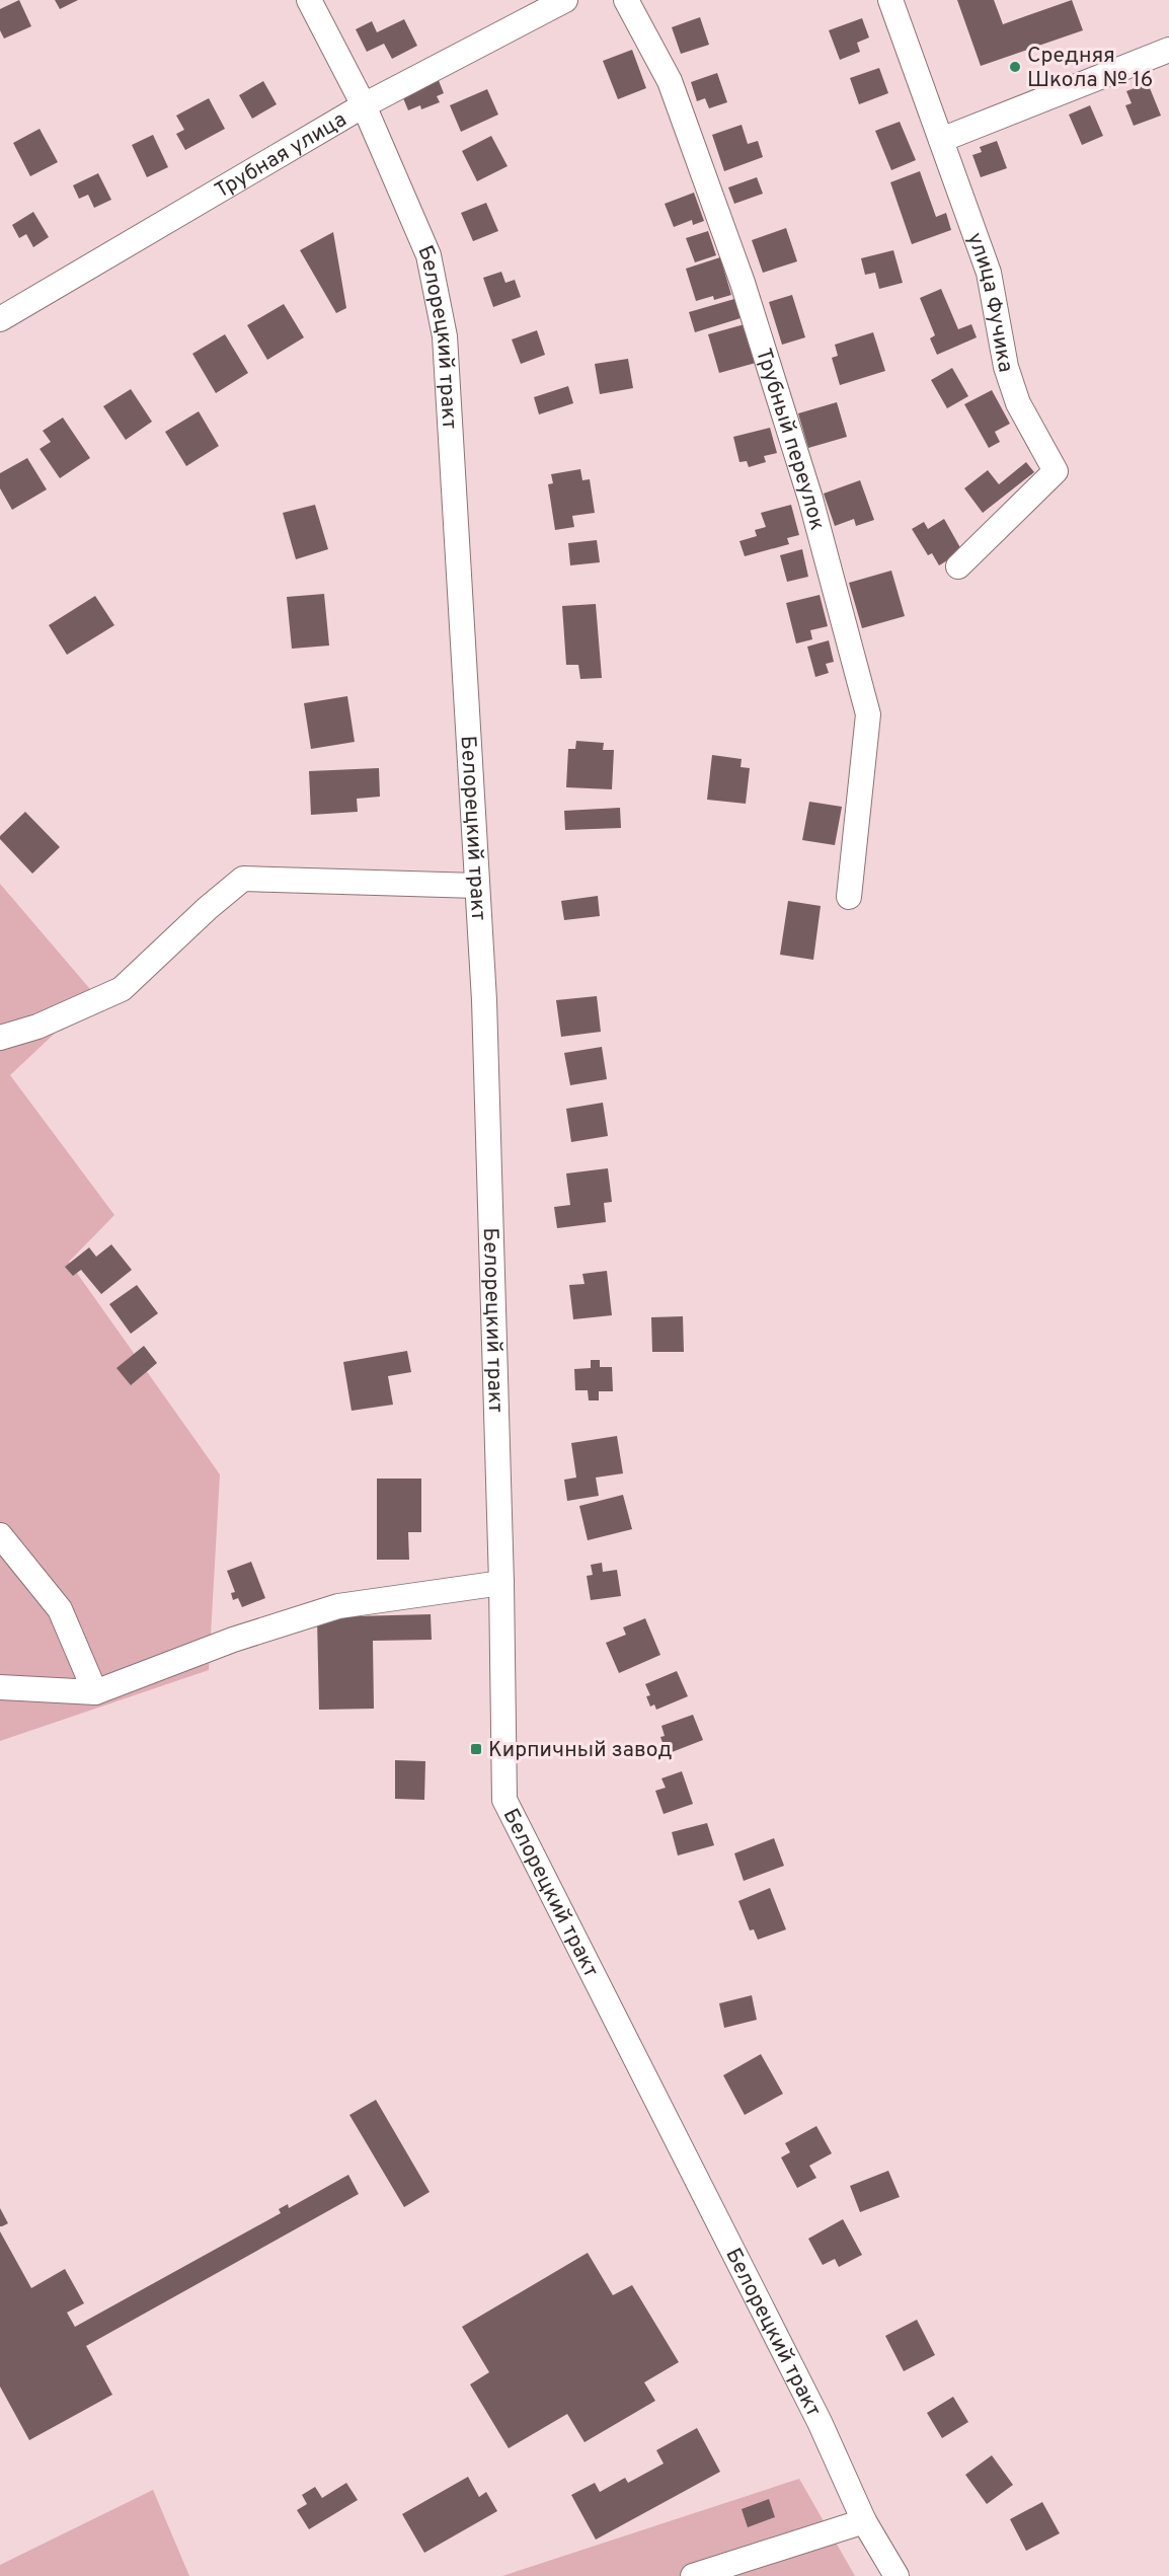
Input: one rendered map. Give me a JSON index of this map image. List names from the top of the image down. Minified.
{"streets":{"street":["Трубная улица","улица Фучика","Белорецкий тракт","Трубный переулок"]},"crossings":[["Трубная улица","Белорецкий тракт"]],"places":{"other":["Средняя Школа № 16"],"transit":["Кирпичный завод"]}}
